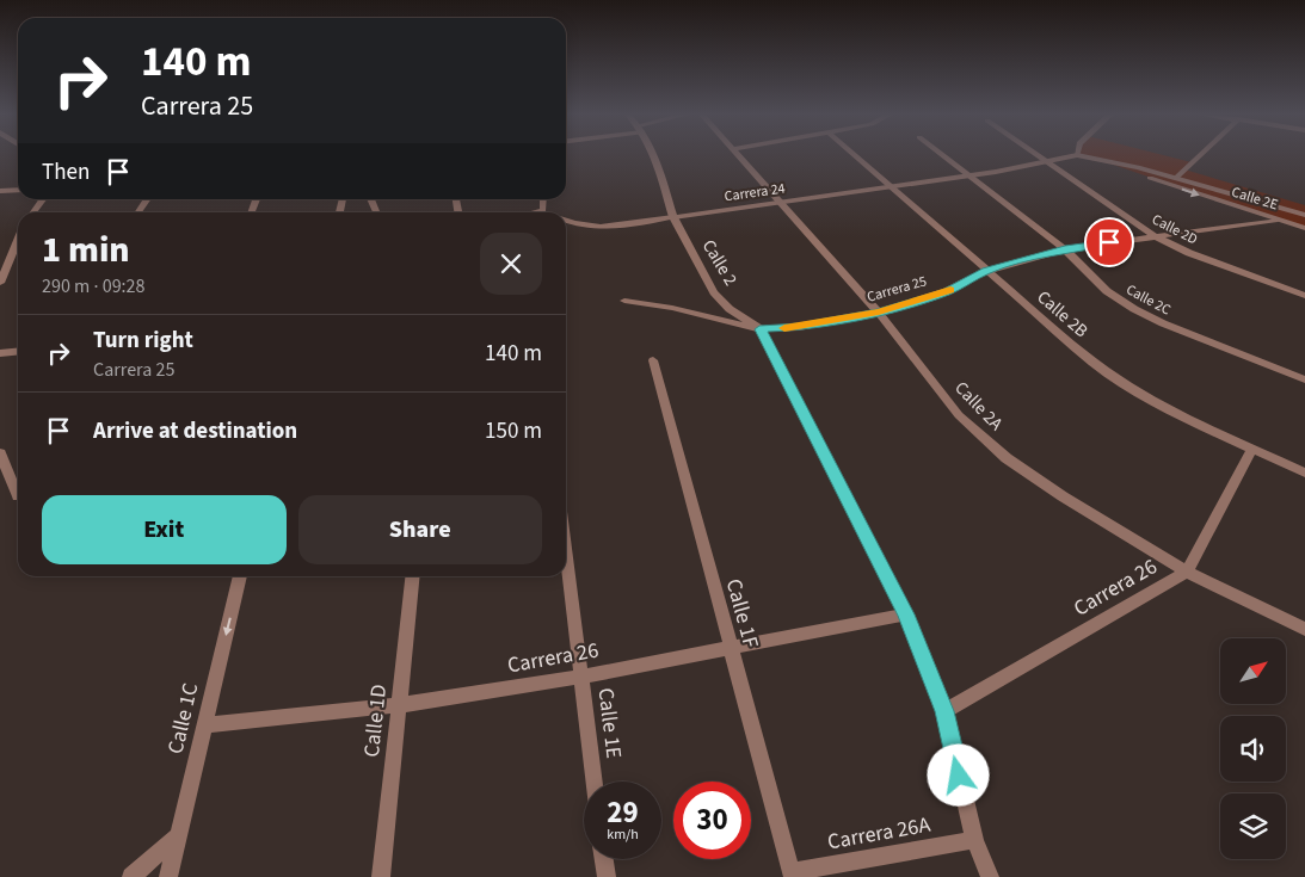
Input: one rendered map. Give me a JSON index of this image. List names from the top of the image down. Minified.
{"streets":{"street":["Carrera 24","Calle 2E","Calle 2D","Calle 2","Carrera 25","Calle 2C","Calle 2B","Calle 2A","Carrera 26","Calle 1F","Calle 1C","Calle 1D","Calle 1E","Carrera 26A"]},"crossings":[["Carrera 24","Calle 2D"],["Carrera 24","Calle 2"],["Carrera 24","Calle 2C"],["Carrera 24","Calle 2B"],["Carrera 24","Calle 2A"],["Calle 2E","Carrera 25"],["Calle 2D","Carrera 25"],["Calle 2","Carrera 25"],["Calle 2","Carrera 26"],["Calle 2","Carrera 26A"],["Carrera 25","Calle 2C"],["Carrera 25","Calle 2B"],["Carrera 25","Calle 2A"],["Calle 2B","Carrera 26"],["Calle 2A","Carrera 26"],["Carrera 26","Calle 1F"],["Carrera 26","Calle 1C"],["Carrera 26","Calle 1D"],["Carrera 26","Calle 1E"],["Calle 1F","Carrera 26A"]],"one_way":["Calle 1C"],"north":"top right","page":{"turn":["140 m","Carrera 25"],"then":"Then","heading":["1 min","290 m · 09:28"],"list":[{"name":"Turn right","note":"Carrera 25","value":"140 m"},{"name":"Arrive at destination","value":"150 m"}],"buttons":["Exit","Share"],"speed":"29 km/h","limit":"30"}}
